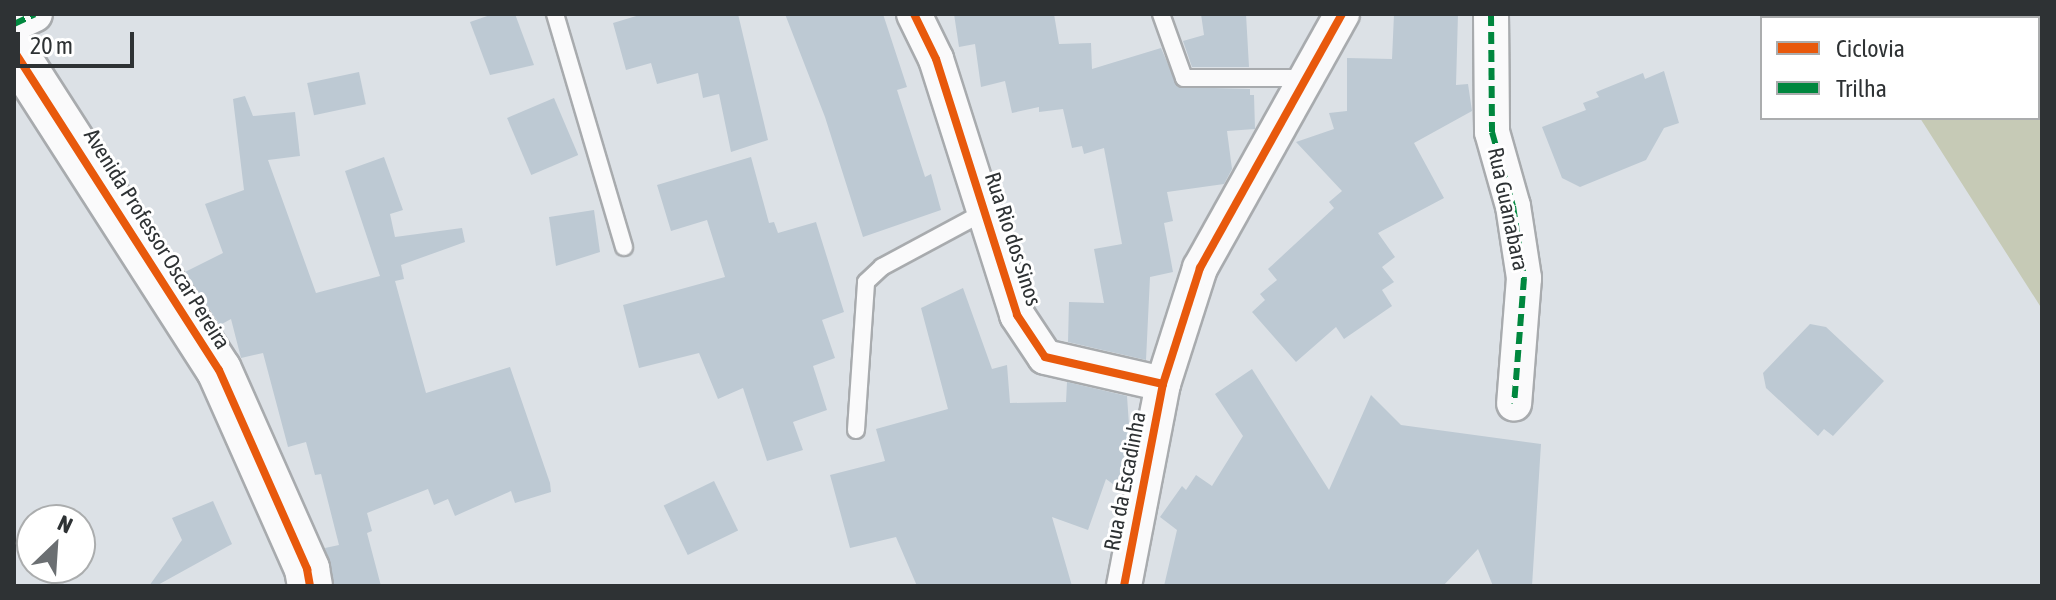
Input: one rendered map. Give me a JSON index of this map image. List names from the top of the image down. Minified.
{"streets":{"main road":["Avenida Professor Oscar Pereira"],"street":["Rua Guanabara","Rua Rio dos Sinos","Rua da Escadinha"]},"crossings":[["Rua Rio dos Sinos","Rua da Escadinha"]],"legend":["Ciclovia","Trilha"],"scale_bar":"20 m","north":"top right"}
